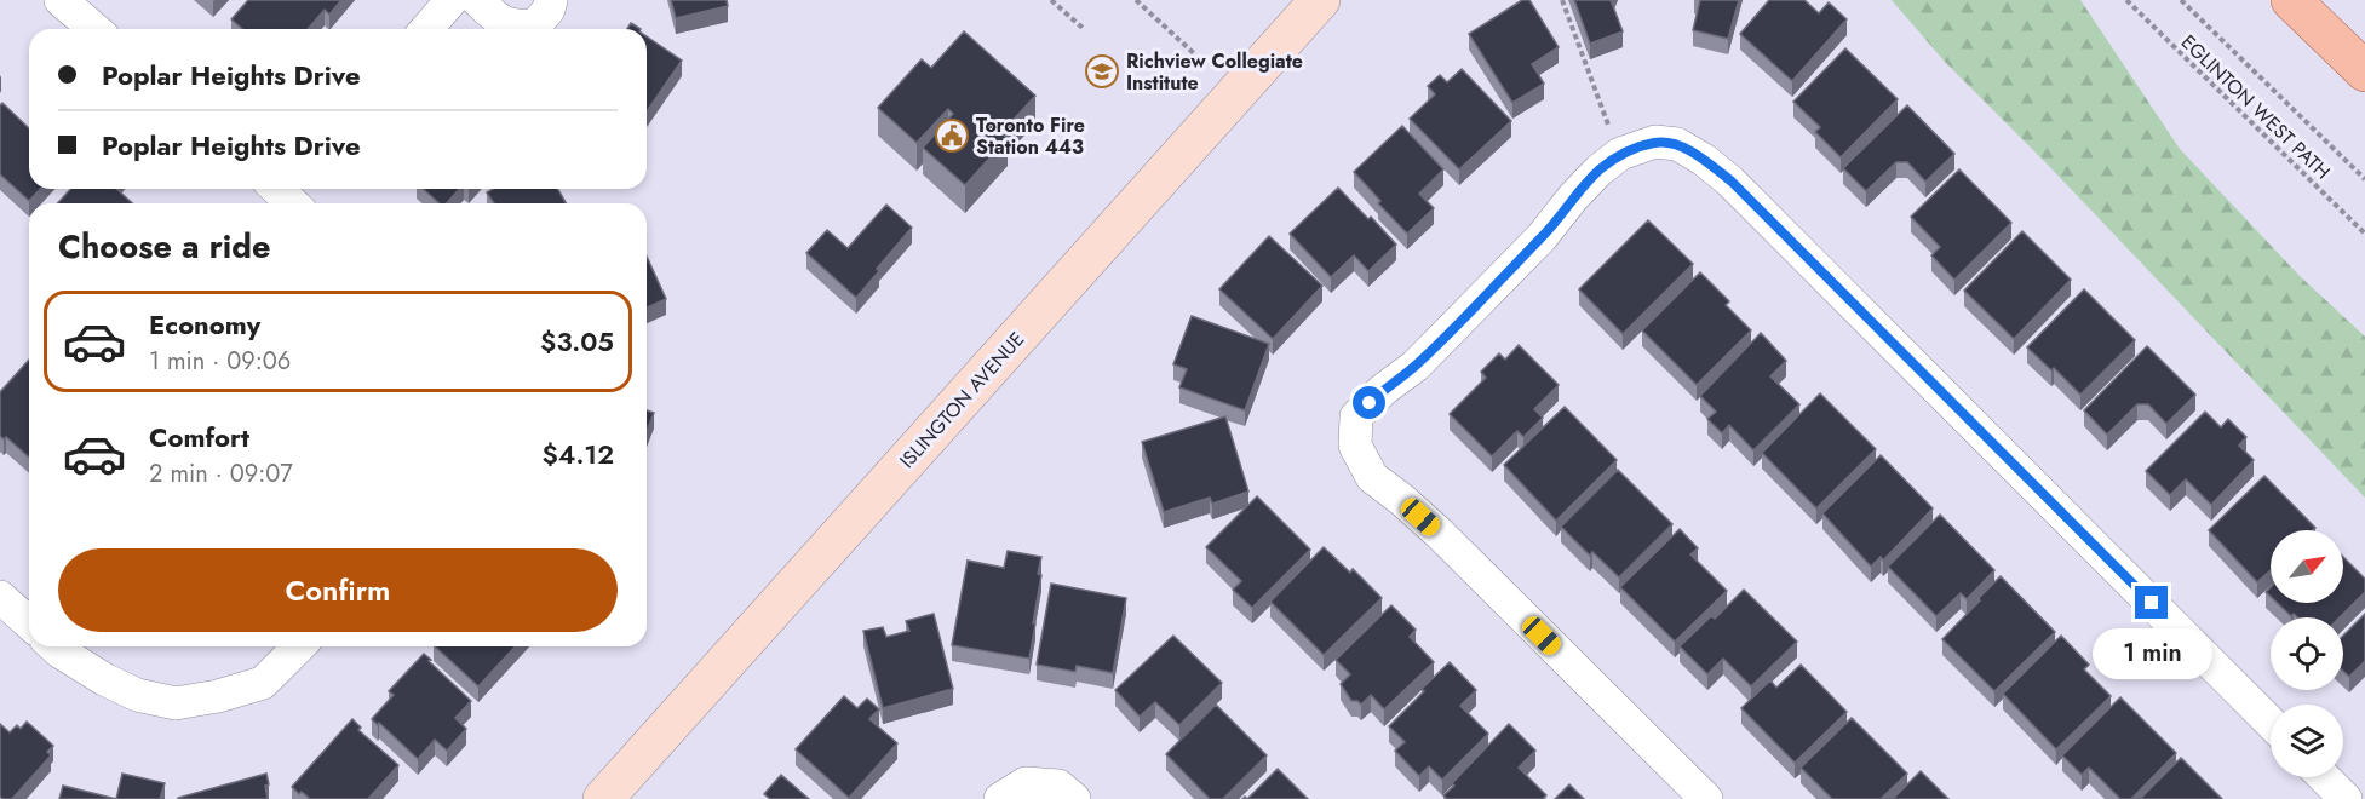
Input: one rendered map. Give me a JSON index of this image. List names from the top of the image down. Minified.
{"streets":{"main road":["ISLINGTON AVENUE"],"path":["EGLINTON WEST PATH"]},"places":{"school or university":["Richview Collegiate Institute"],"public building":["Toronto Fire Station 443"]},"north":"top right","page":{"banner":["Poplar Heights Drive","Poplar Heights Drive"],"heading":"Choose a ride","list":[{"name":"Economy","note":"1 min · 09:06","value":"$3.05"},{"name":"Comfort","note":"2 min · 09:07","value":"$4.12"}],"buttons":"Confirm","bubble":"1 min"}}
